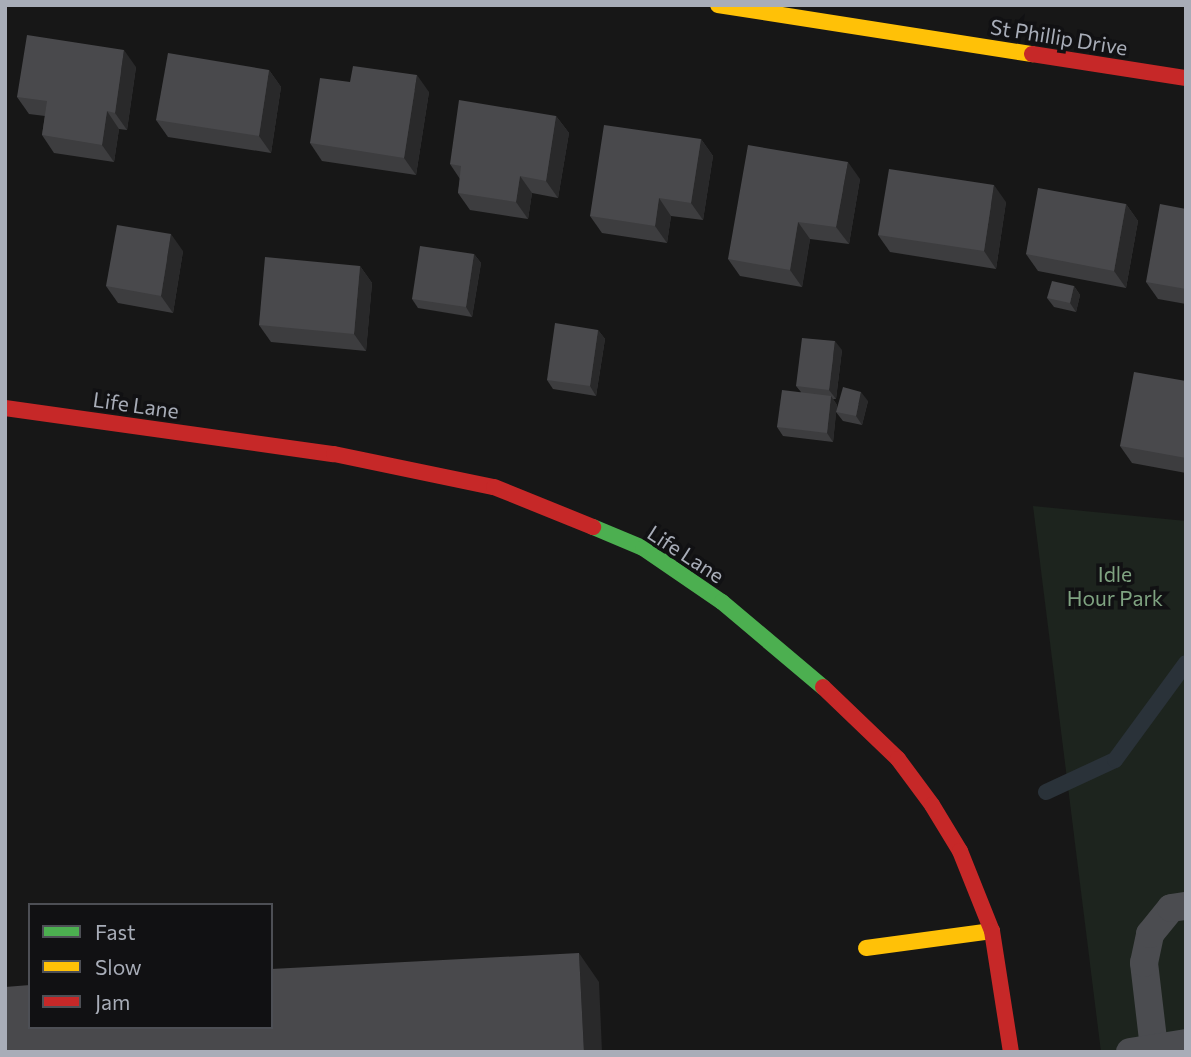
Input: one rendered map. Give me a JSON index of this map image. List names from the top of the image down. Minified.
{"streets":{"street":["St Phillip Drive","Life Lane"]},"parks":["Idle Hour Park"],"legend":["Fast","Slow","Jam"]}
